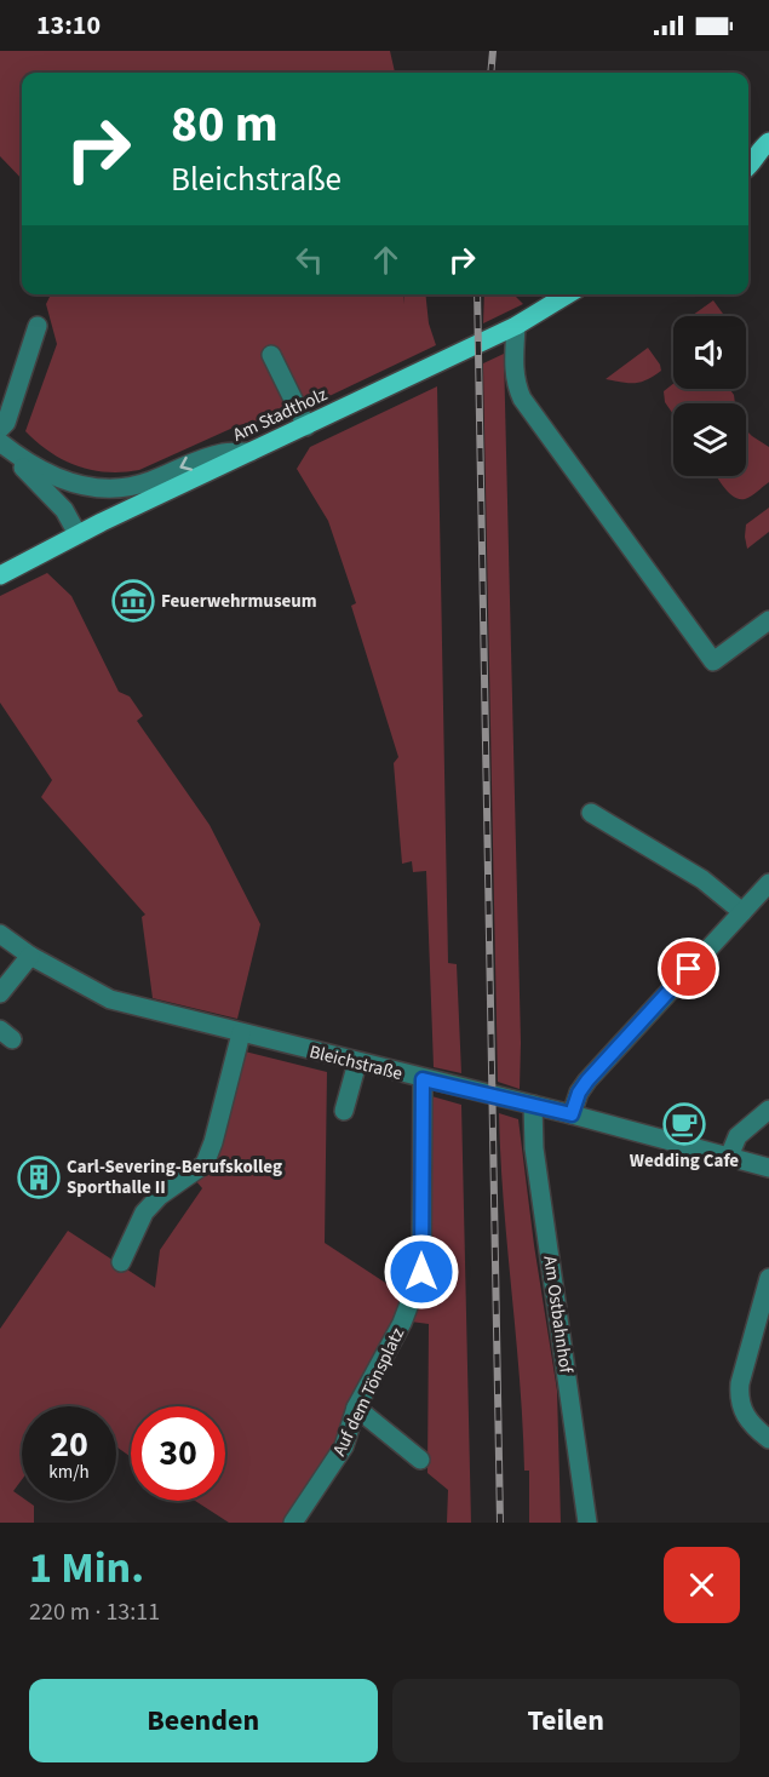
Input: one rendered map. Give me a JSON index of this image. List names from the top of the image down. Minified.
{"streets":{"main road":["Am Stadtholz"],"street":["Bleichstraße","Am Ostbahnhof","Auf dem Tönsplatz"]},"crossings":[["Bleichstraße","Am Ostbahnhof"],["Bleichstraße","Auf dem Tönsplatz"]],"places":{"museum":["Feuerwehrmuseum"],"cafe":["Wedding Cafe"],"building":["Carl-Severing-Berufskolleg Sporthalle II"]},"page":{"status":"13:10","turn":["80 m","Bleichstraße"],"speed":"20 km/h","limit":"30","heading":["1 Min.","220 m · 13:11"],"buttons":["Beenden","Teilen"]}}
